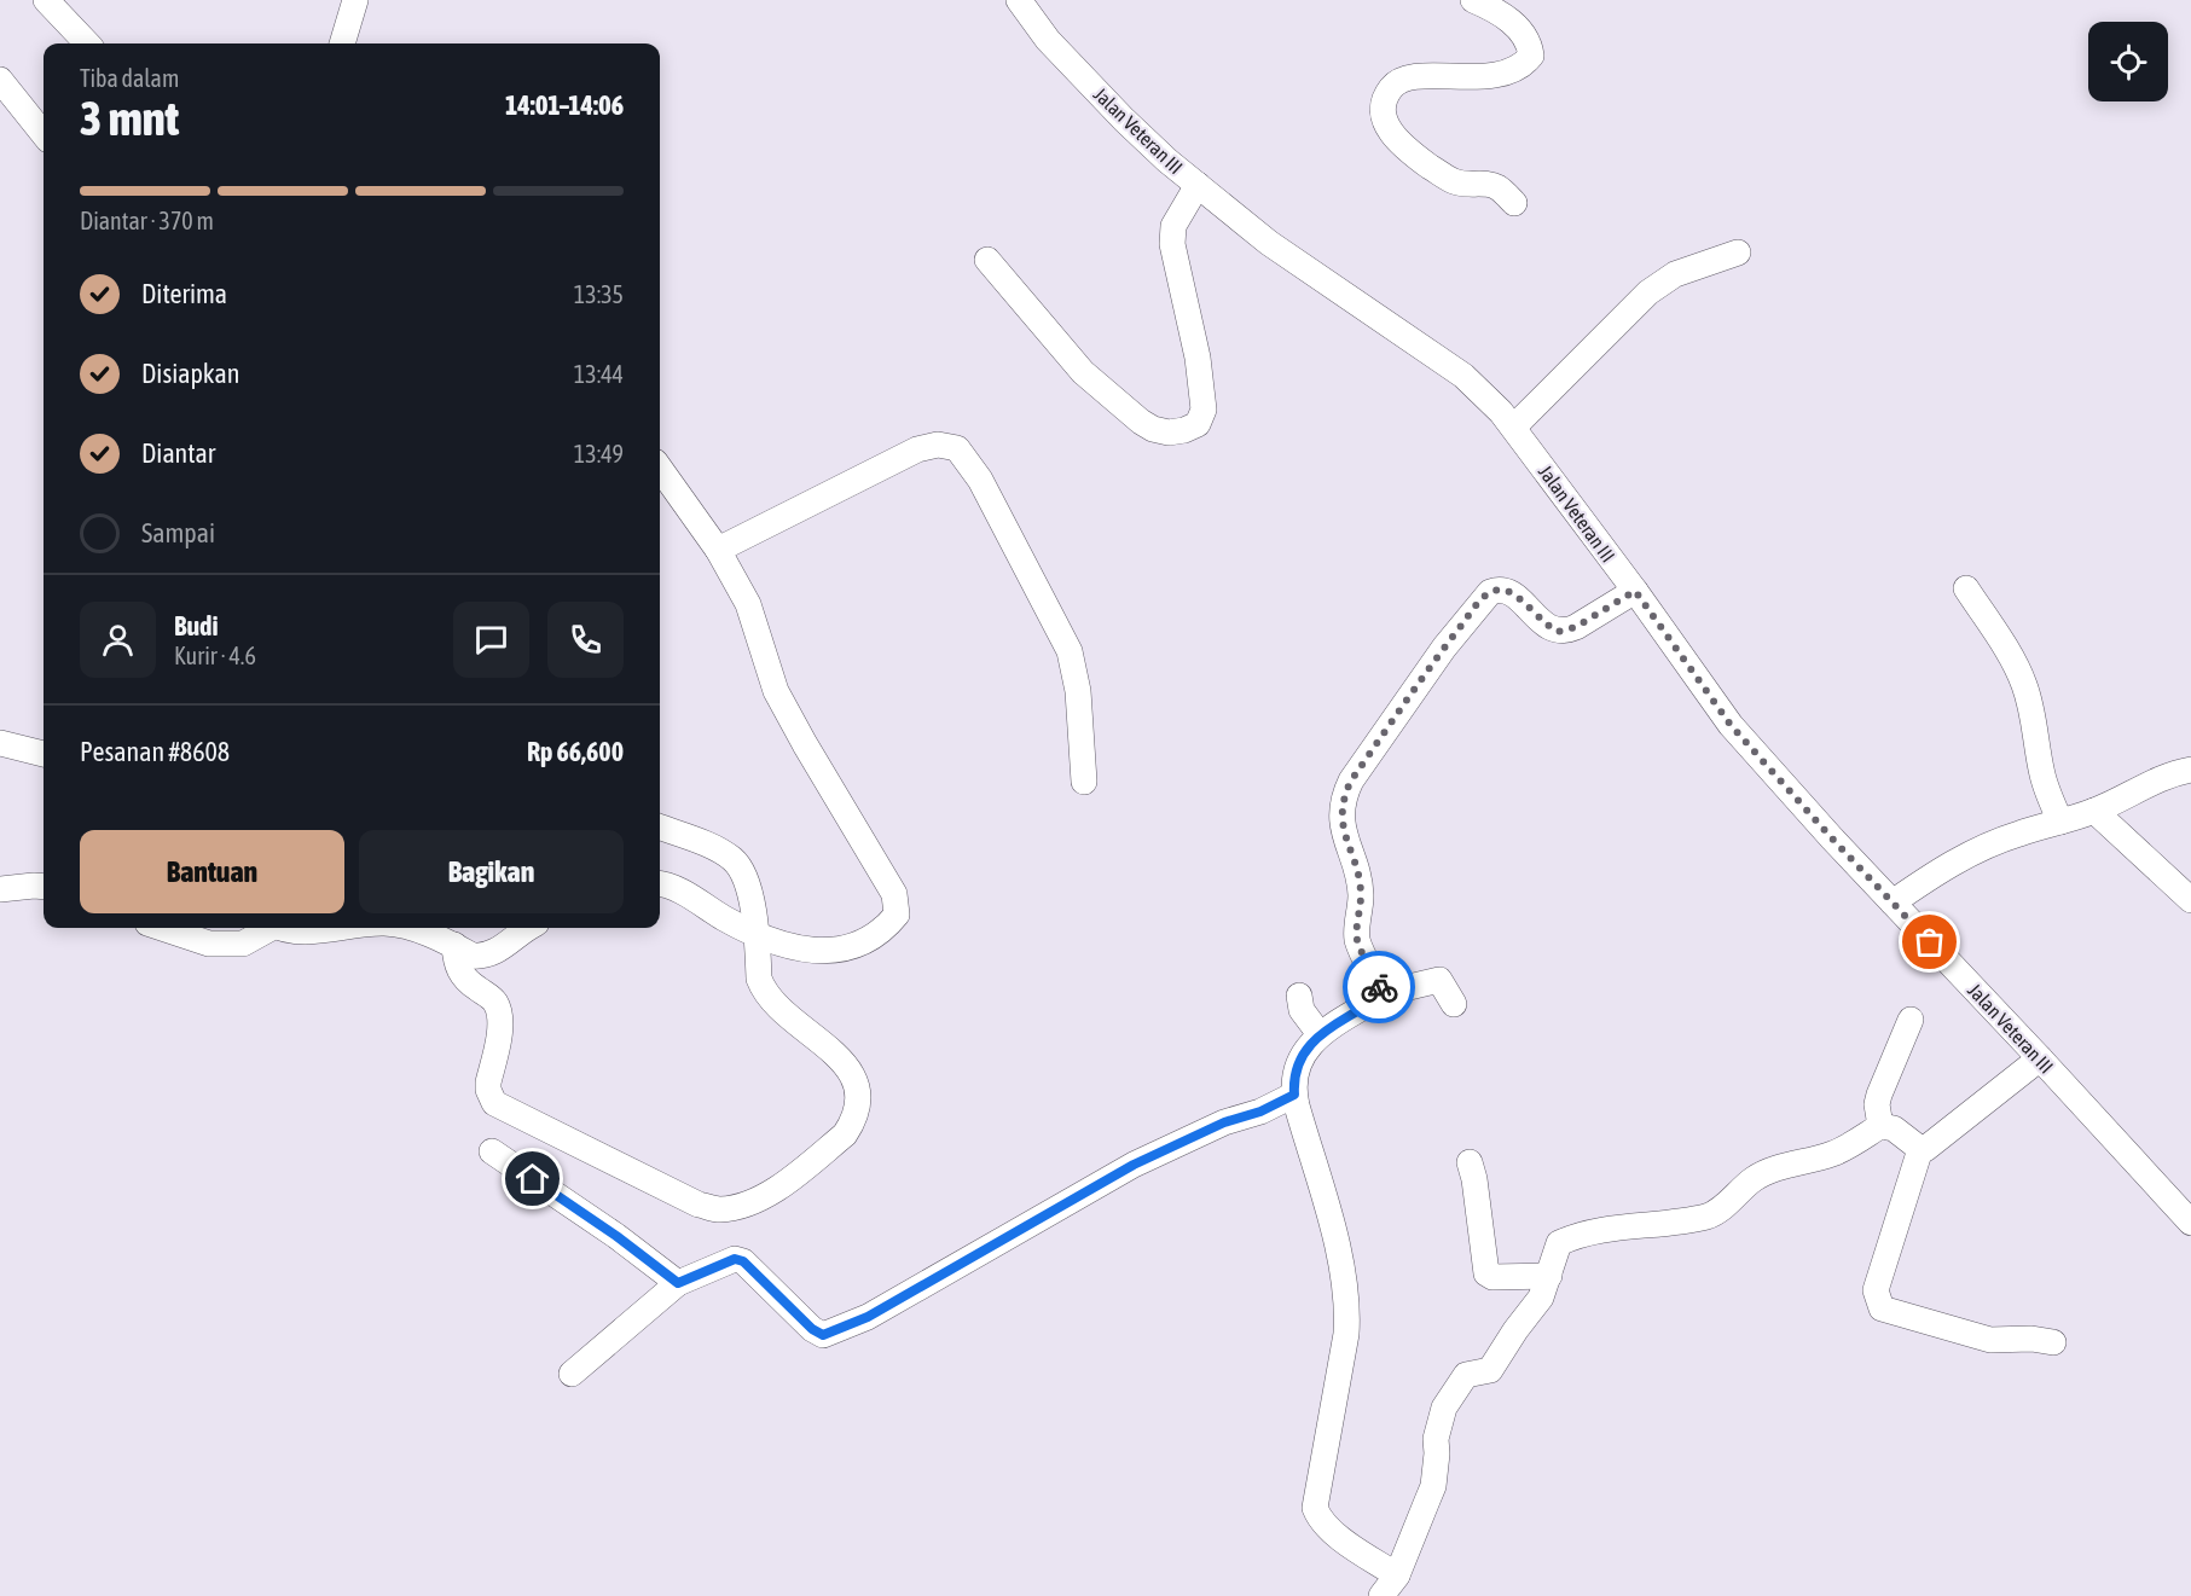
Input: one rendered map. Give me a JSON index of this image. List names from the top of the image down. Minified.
{"streets":{"street":["Jalan Veteran III"]},"page":{"heading":["3 mnt","Tiba dalam","14:01–14:06"],"panel":["Budi","Kurir · 4.6","Pesanan #8608","Rp 66,600"],"bar":"Diantar · 370 m","list":[["Diterima","13:35"],["Disiapkan","13:44"],["Diantar","13:49"],"Sampai"],"buttons":["Bantuan","Bagikan"]}}
